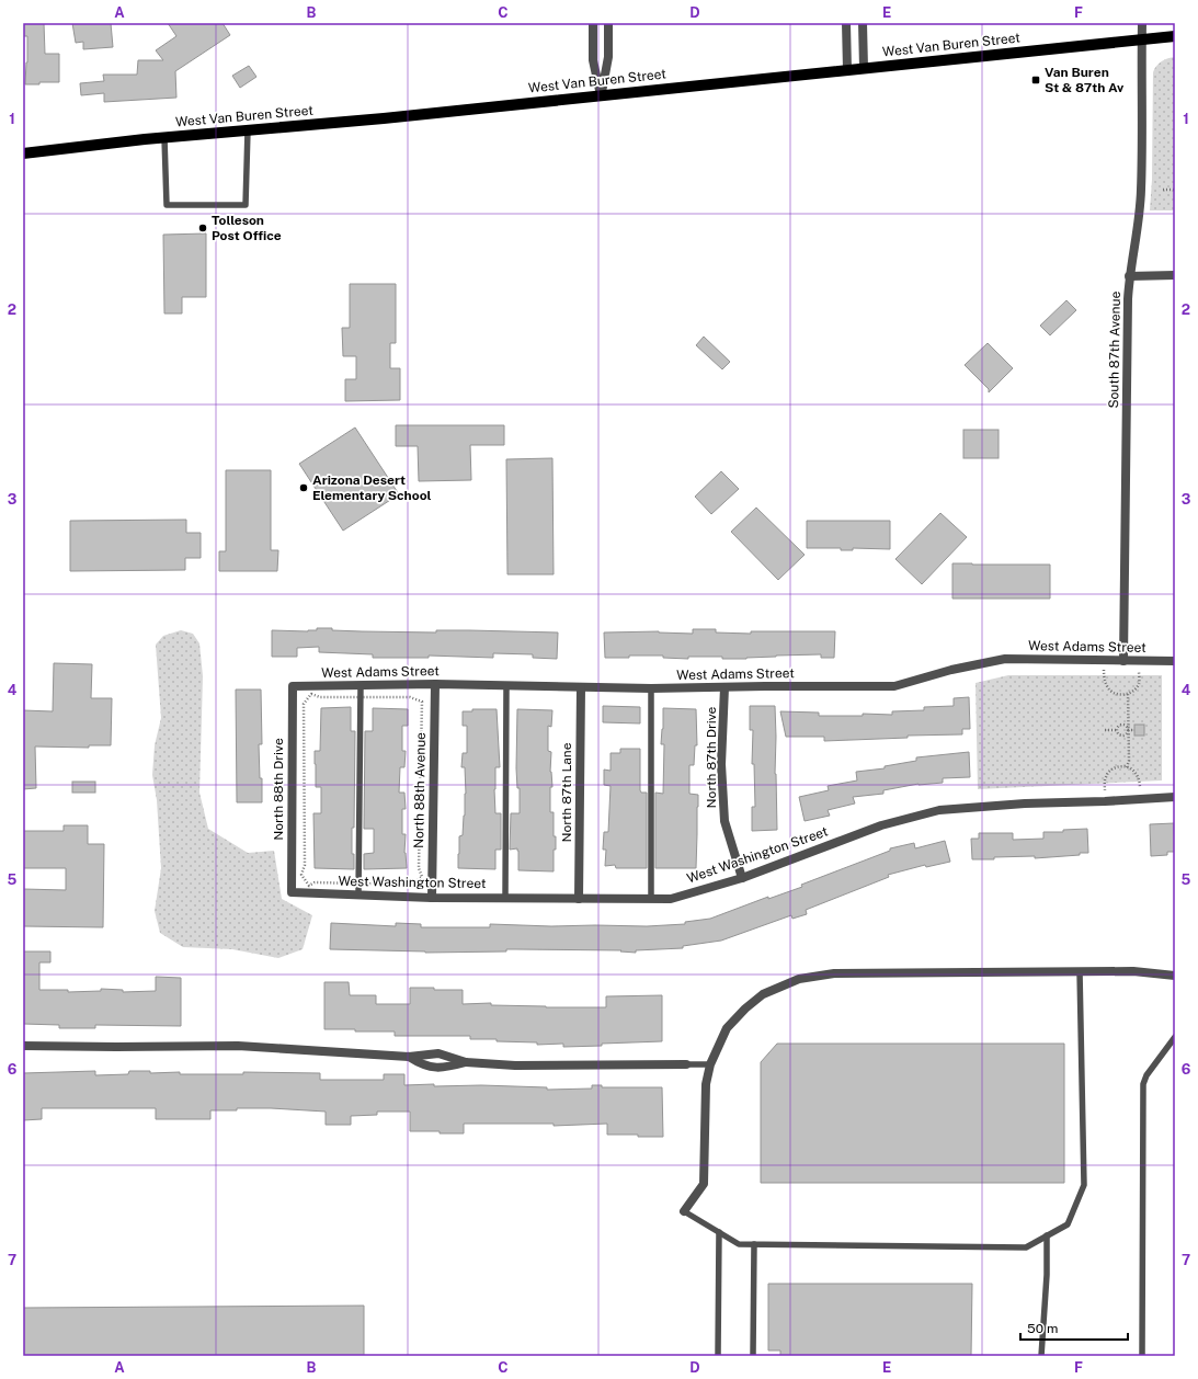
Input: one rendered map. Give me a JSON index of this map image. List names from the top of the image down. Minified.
{"streets":{"main road":["West Van Buren Street"],"street":["South 87th Avenue","West Adams Street","North 87th Drive","North 88th Drive","North 88th Avenue","North 87th Lane","West Washington Street"]},"crossings":[["West Van Buren Street","South 87th Avenue"],["South 87th Avenue","West Adams Street"],["West Adams Street","North 87th Drive"],["West Adams Street","North 88th Drive"],["West Adams Street","North 88th Avenue"],["West Adams Street","North 87th Lane"],["North 87th Drive","West Washington Street"],["North 88th Drive","West Washington Street"],["North 88th Avenue","West Washington Street"],["North 87th Lane","West Washington Street"]],"places":{"transit":["Van Buren St & 87th Av"],"other":["Tolleson Post Office","Arizona Desert Elementary School"]},"scale_bar":"50 m","grid":{"columns":["A","B","C","D","E","F"],"rows":["1","2","3","4","5","6","7"]}}
